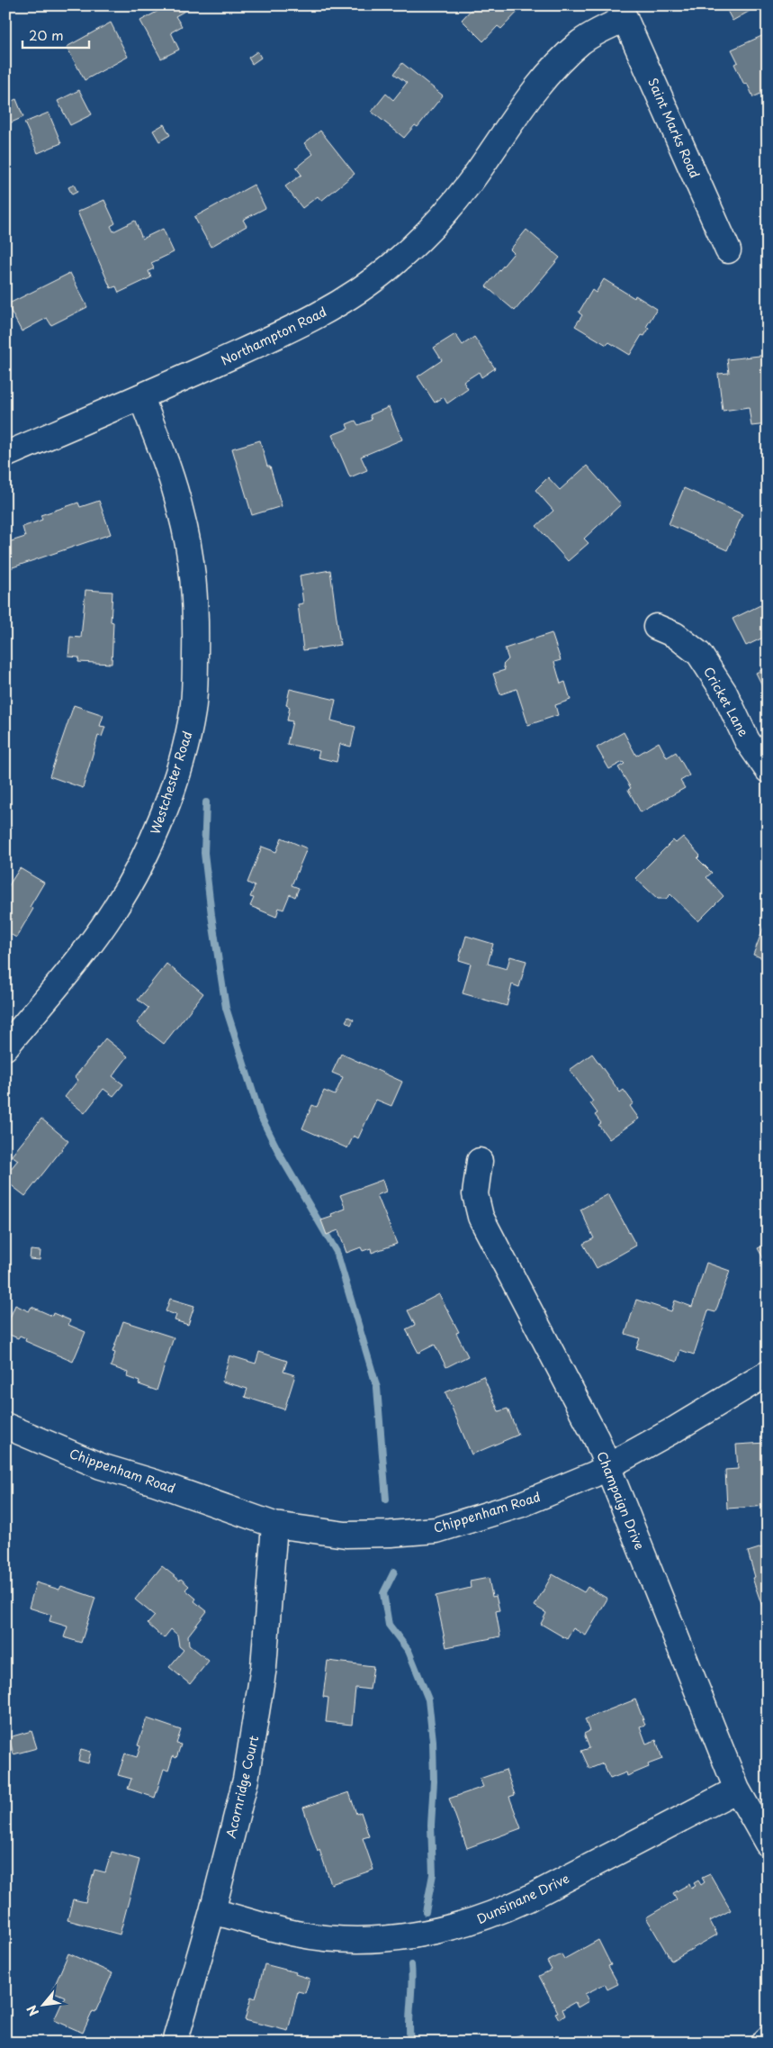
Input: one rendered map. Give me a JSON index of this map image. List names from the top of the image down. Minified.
{"streets":{"street":["Saint Marks Road","Northampton Road","Cricket Lane","Westchester Road","Chippenham Road","Champaign Drive","Acornridge Court","Dunsinane Drive"]},"crossings":[["Saint Marks Road","Northampton Road"],["Northampton Road","Westchester Road"],["Chippenham Road","Champaign Drive"],["Chippenham Road","Acornridge Court"],["Champaign Drive","Dunsinane Drive"],["Acornridge Court","Dunsinane Drive"]],"scale_bar":"20 m","north":"bottom left"}
